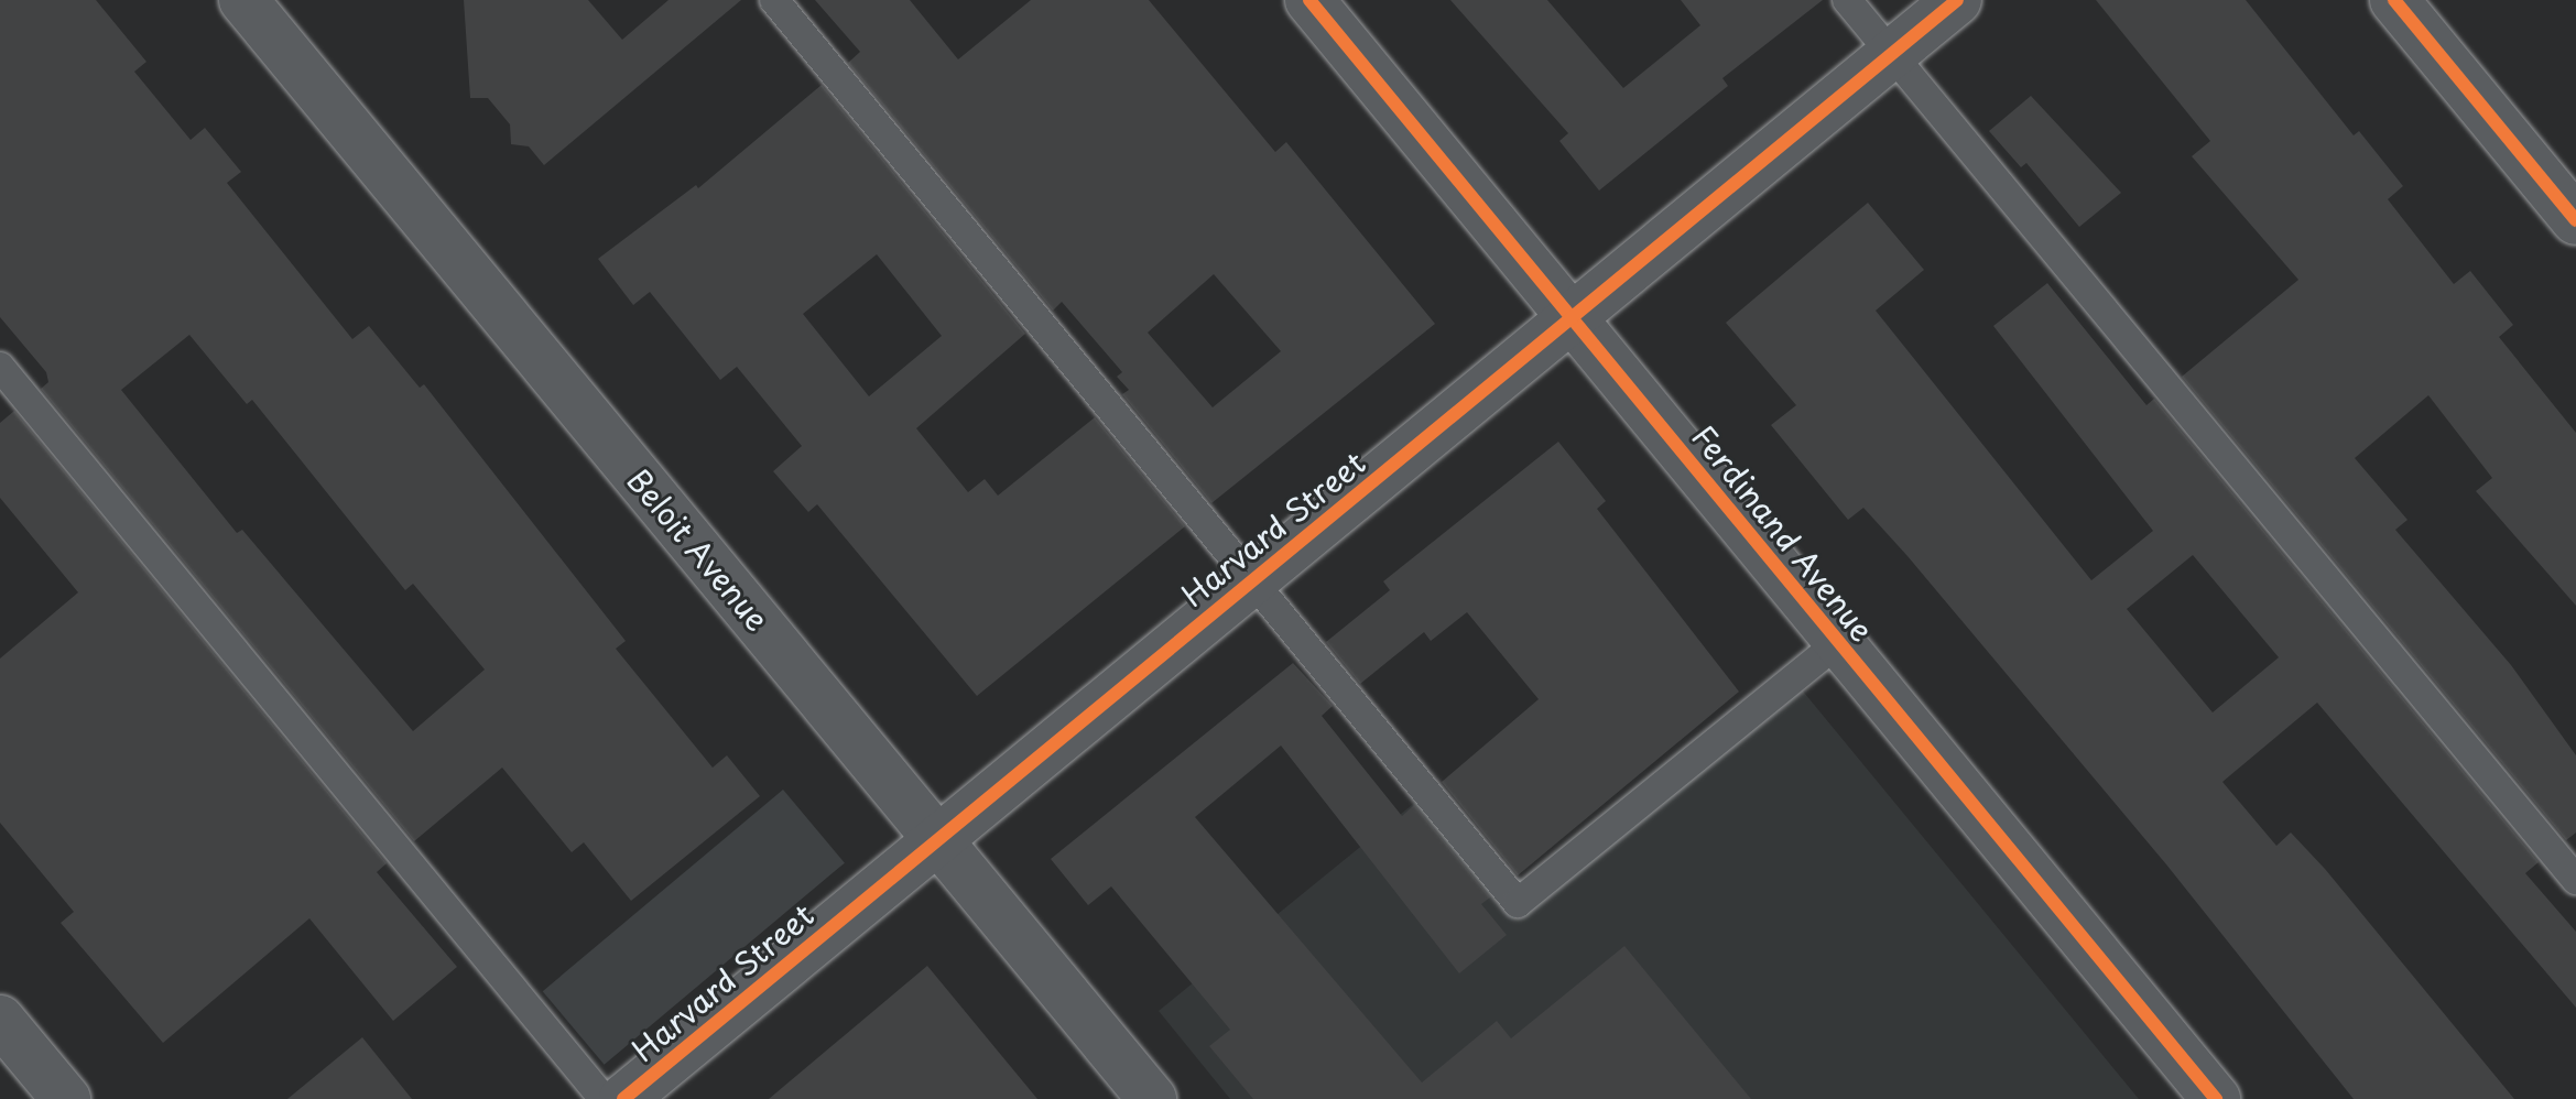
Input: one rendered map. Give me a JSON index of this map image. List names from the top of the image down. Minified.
{"streets":{"street":["Harvard Street","Ferdinand Avenue","Beloit Avenue"]},"crossings":[["Harvard Street","Ferdinand Avenue"],["Harvard Street","Beloit Avenue"]]}
